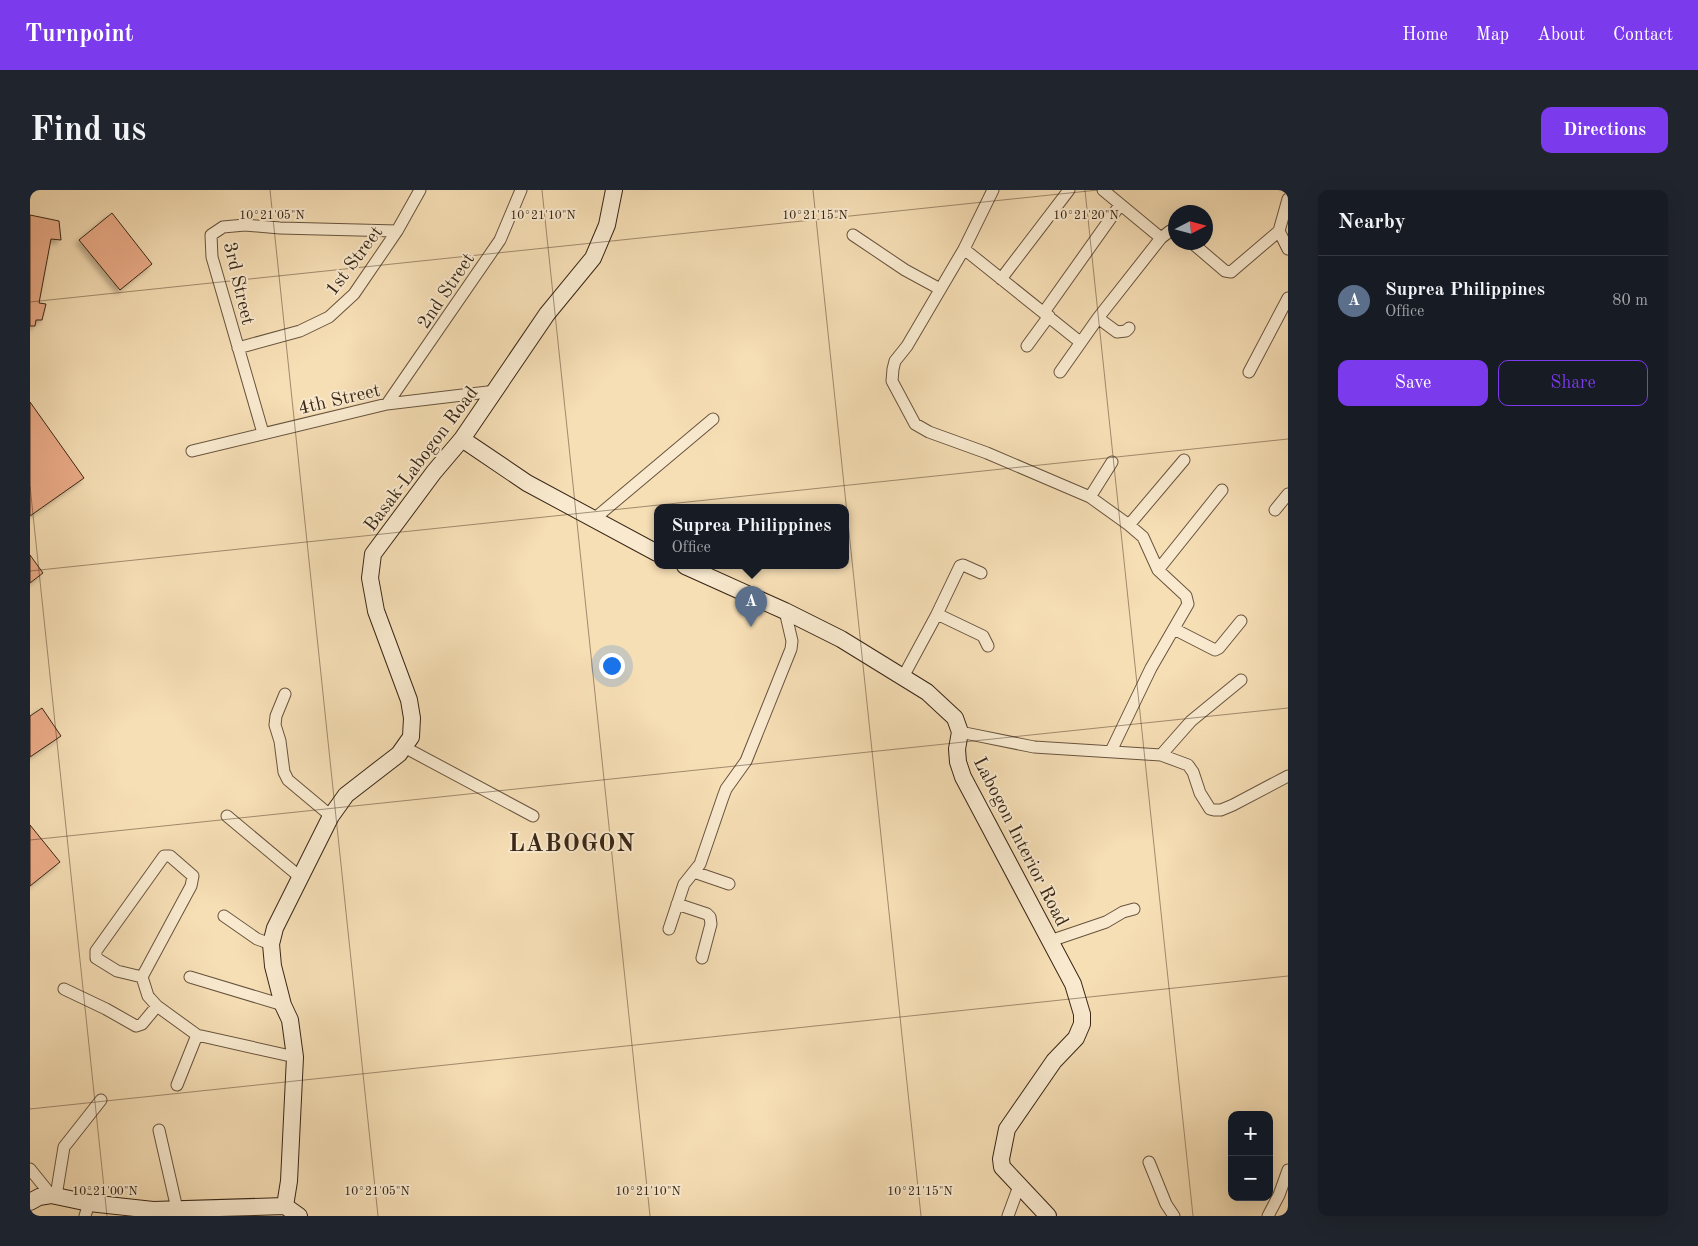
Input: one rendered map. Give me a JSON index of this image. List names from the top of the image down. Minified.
{"streets":{"street":["1st Street","3rd Street","2nd Street","4th Street","Basak-Labogon Road","Labogon Interior Road"]},"crossings":[["1st Street","3rd Street"],["3rd Street","4th Street"],["2nd Street","4th Street"],["4th Street","Basak-Labogon Road"]],"districts":["LABOGON"],"north":"right","page":{"header":"Turnpoint","nav":["Home","Map","About","Contact"],"buttons":["Directions",["Save","Share"]],"title":"Find us","heading":"Nearby","list":[{"mark":"A","name":"Suprea Philippines","note":"Office","value":"80 m"}],"popup":["Suprea Philippines","Office"],"pins":"A","map_buttons":["+","−"]},"coordinates":["10°21'05\"N","10°21'10\"N","10°21'15\"N","10°21'20\"N","10°21'00\"N"]}
